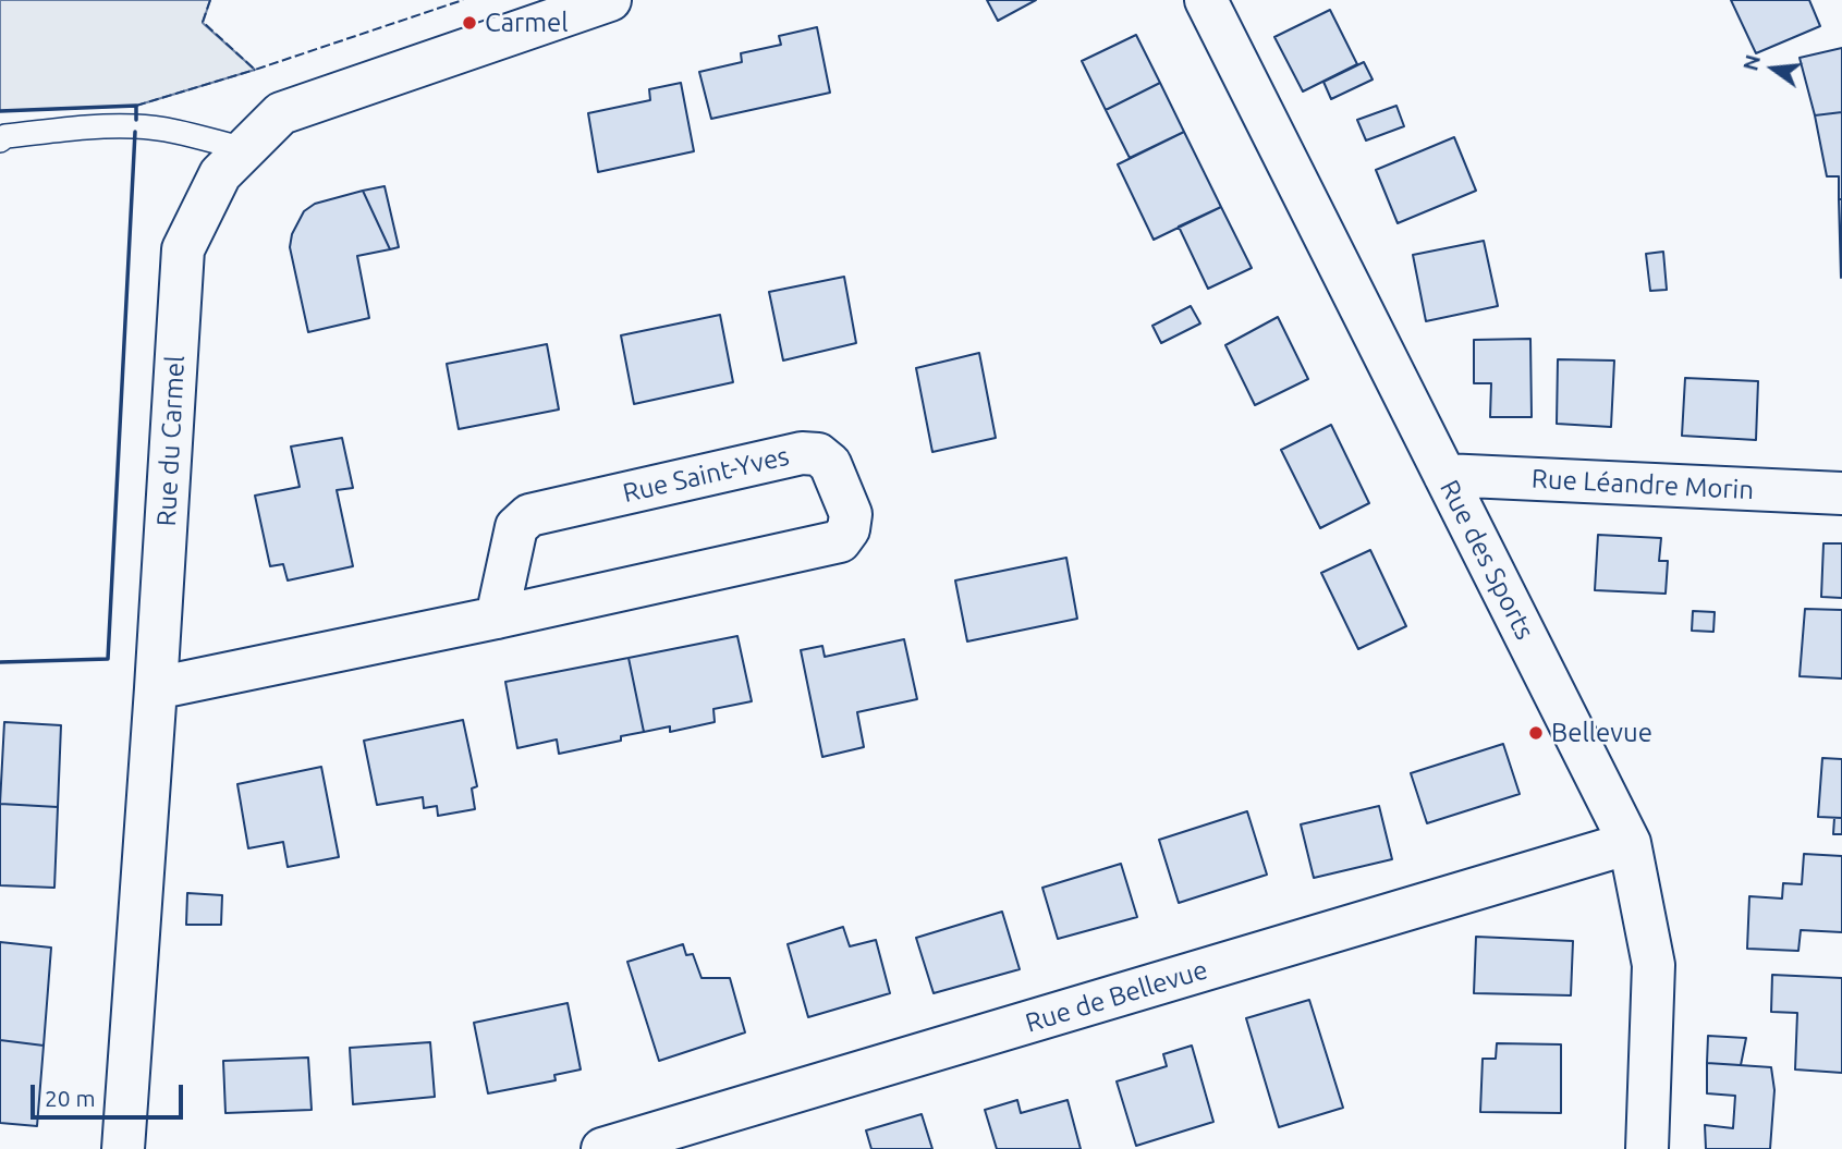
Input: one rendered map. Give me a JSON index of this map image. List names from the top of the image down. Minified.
{"streets":{"street":["Rue du Carmel","Rue Saint-Yves","Rue Léandre Morin","Rue des Sports","Rue de Bellevue"]},"crossings":[["Rue du Carmel","Rue Saint-Yves"],["Rue Léandre Morin","Rue des Sports"],["Rue des Sports","Rue de Bellevue"]],"places":["Carmel","Bellevue"],"scale_bar":"20 m","north":"left"}
